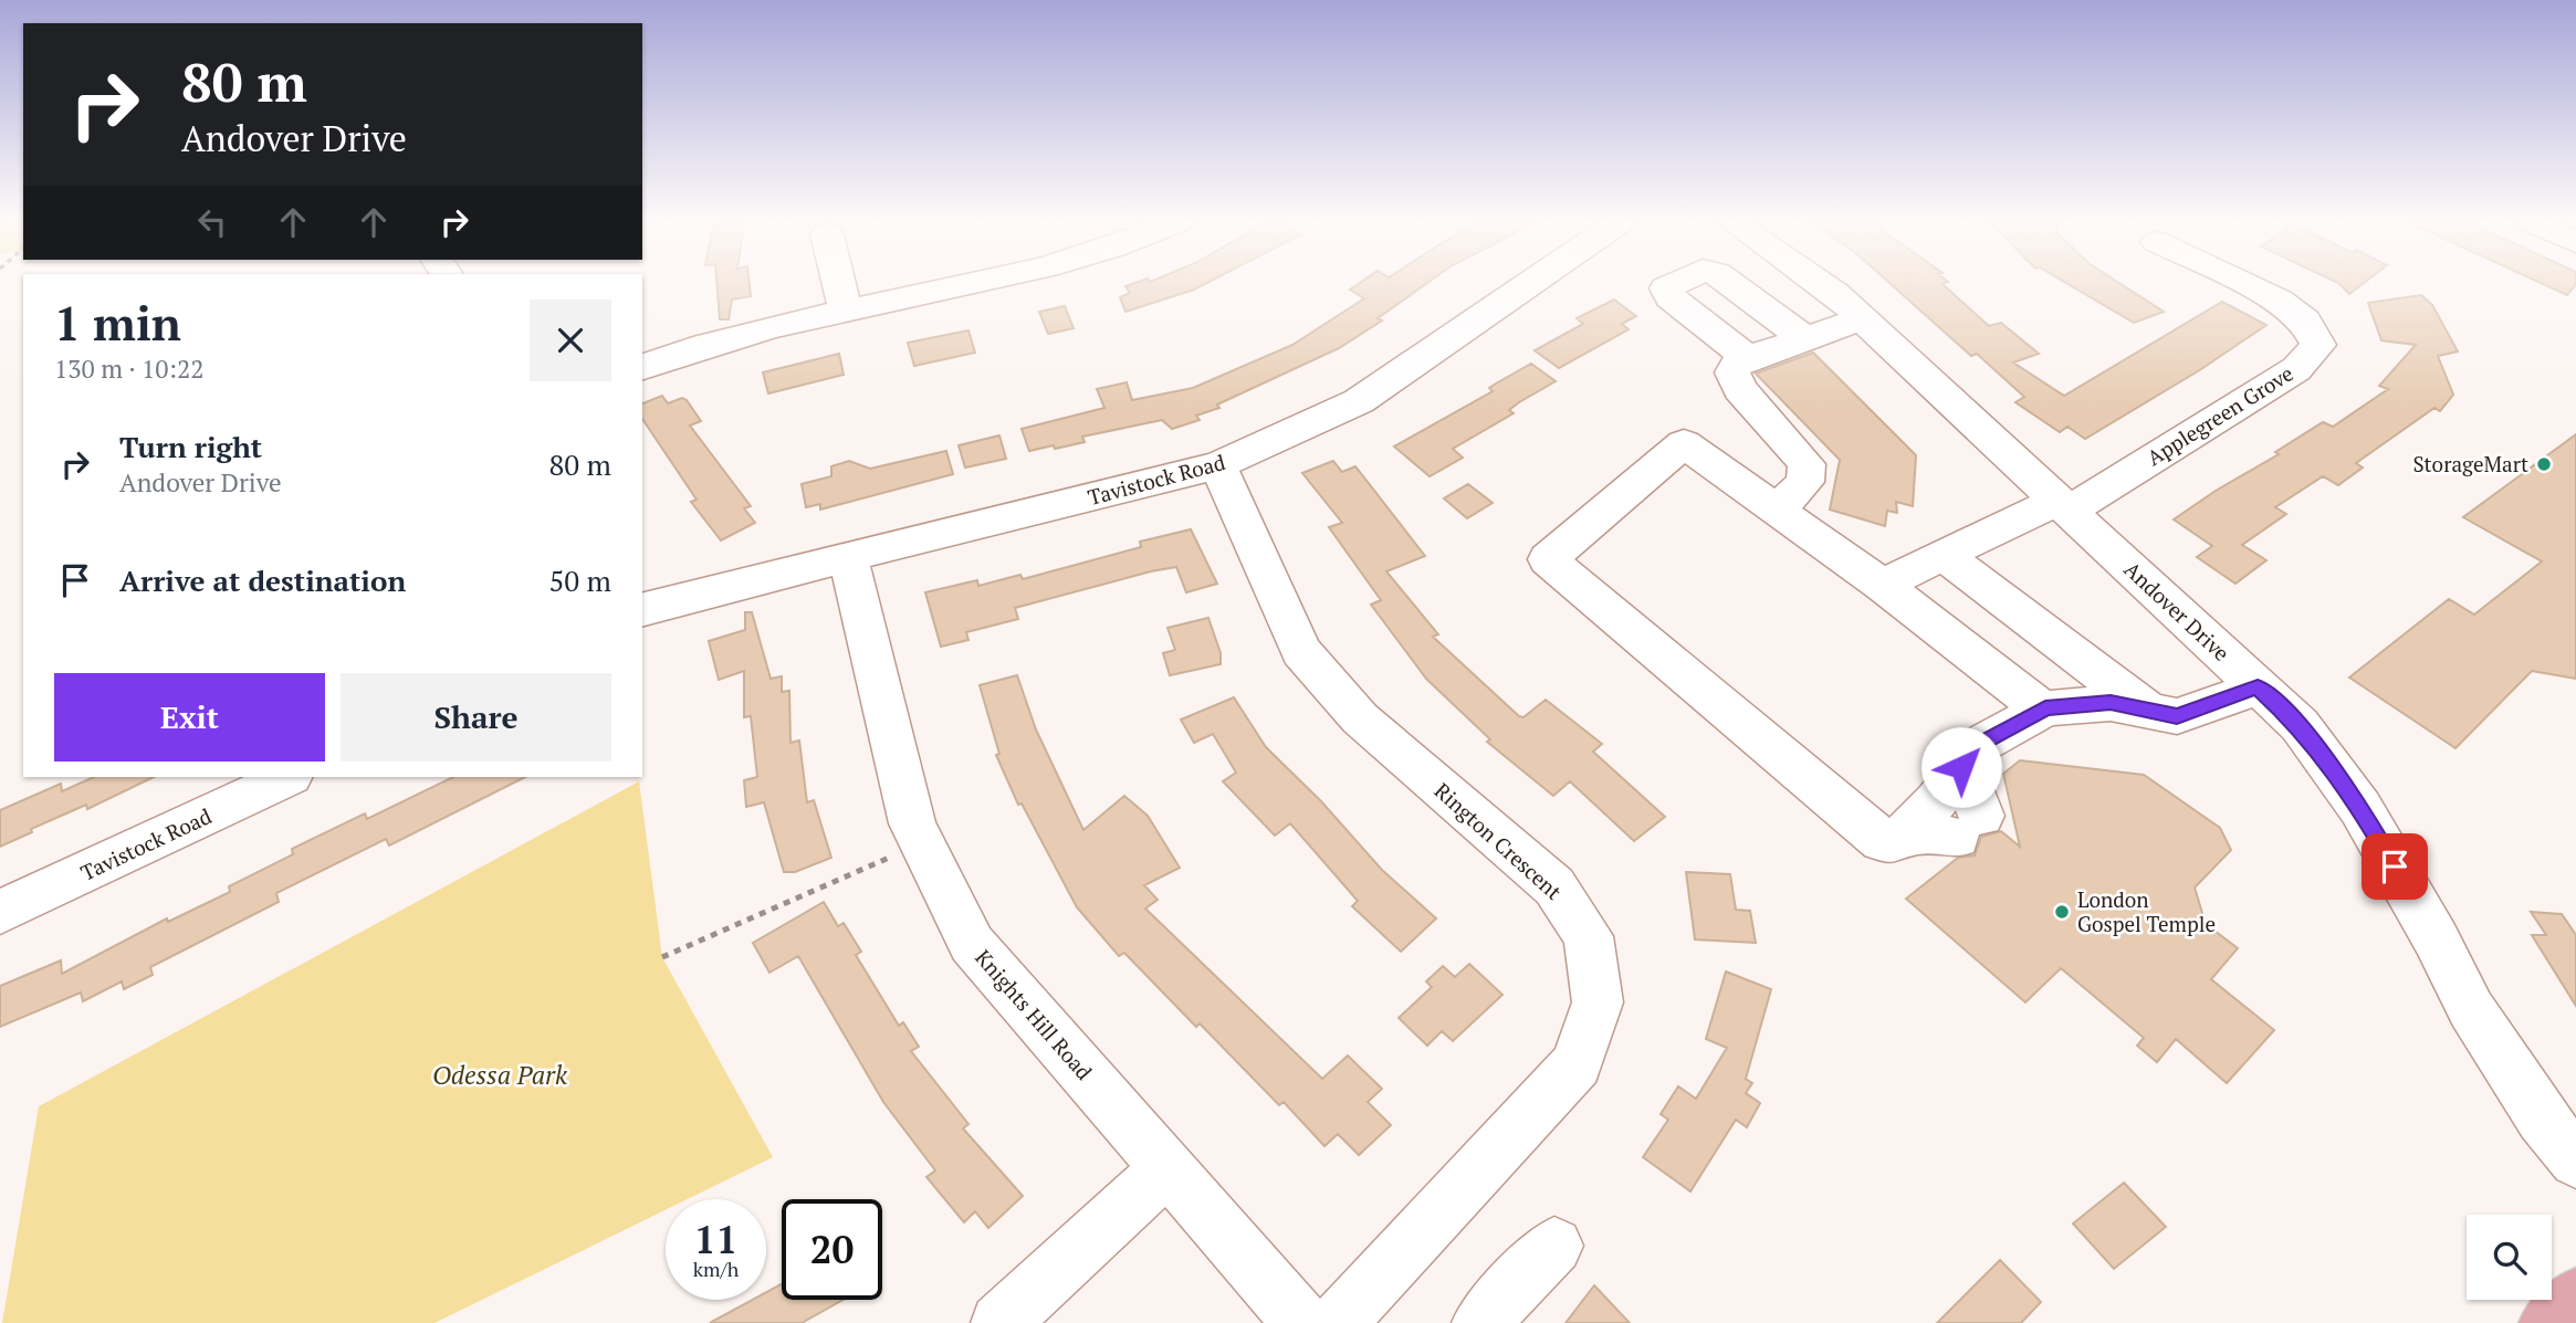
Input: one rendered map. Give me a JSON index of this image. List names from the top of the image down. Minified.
{"streets":{"street":["Applegreen Grove","Tavistock Road","Andover Drive","Rington Crescent","Knights Hill Road"]},"crossings":[["Applegreen Grove","Andover Drive"],["Tavistock Road","Rington Crescent"],["Tavistock Road","Knights Hill Road"]],"parks":["Odessa Park"],"places":["StorageMart","London Gospel Temple"],"page":{"turn":["80 m","Andover Drive"],"heading":["1 min","130 m · 10:22"],"list":[{"name":"Turn right","note":"Andover Drive","value":"80 m"},{"name":"Arrive at destination","value":"50 m"}],"buttons":["Exit","Share"],"speed":"11 km/h","limit":"20"}}
